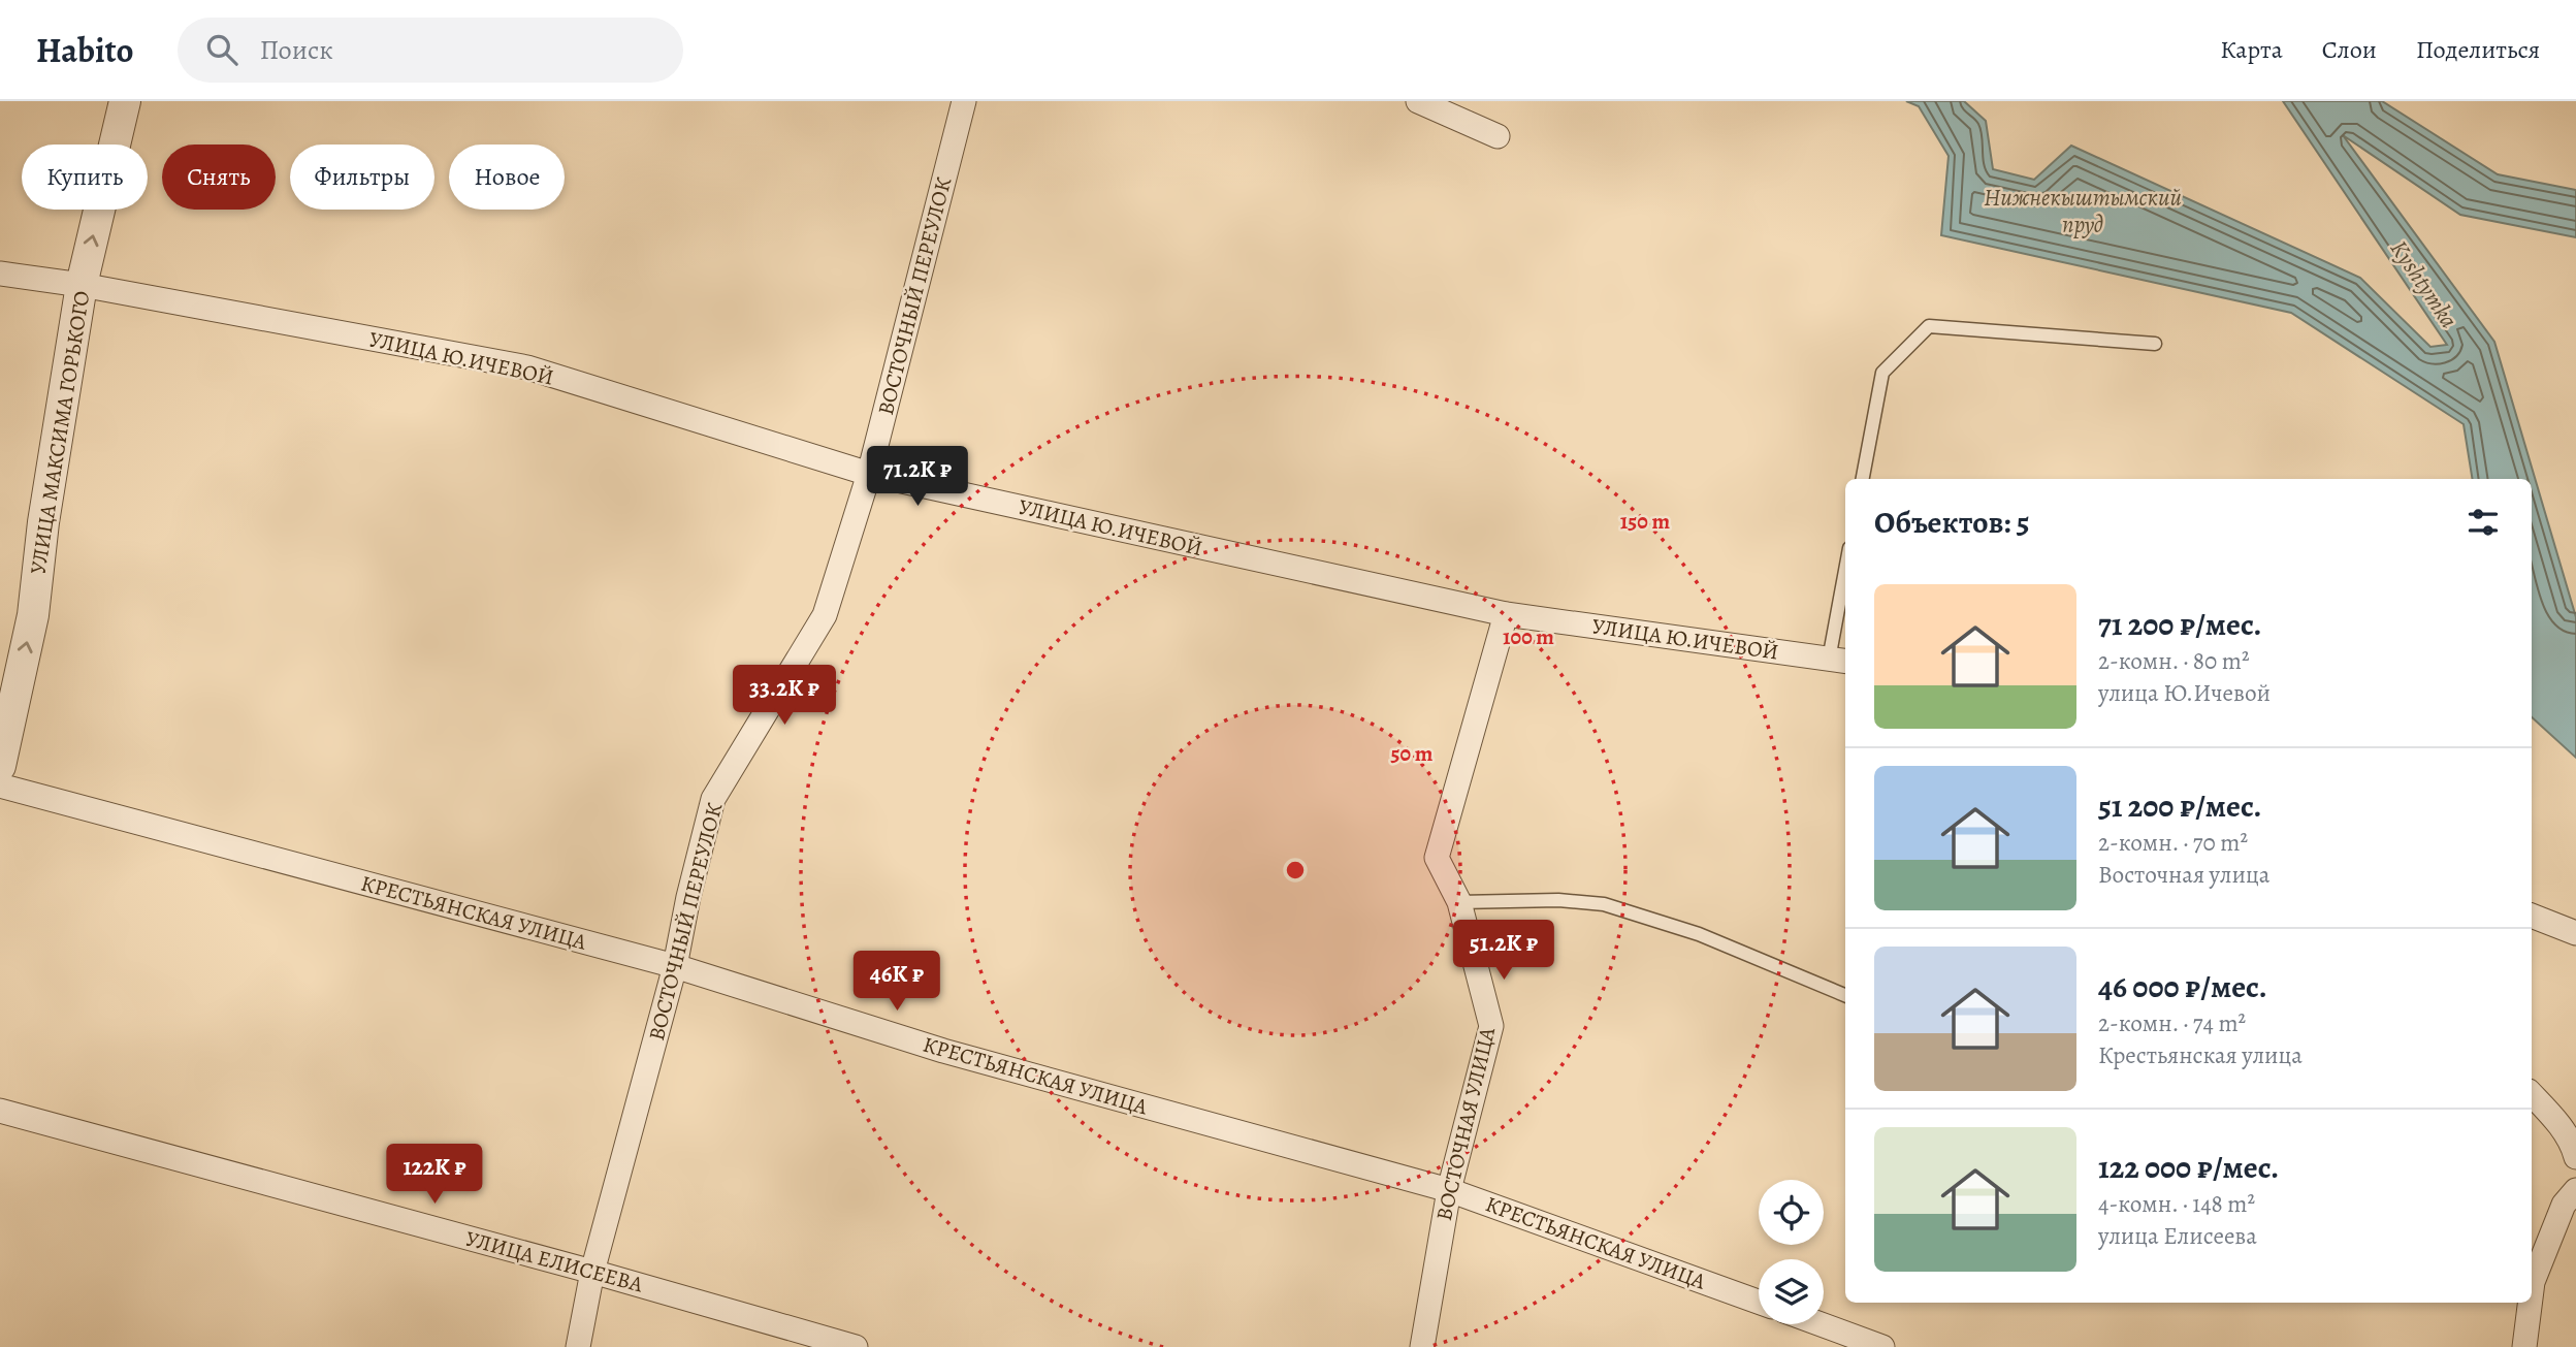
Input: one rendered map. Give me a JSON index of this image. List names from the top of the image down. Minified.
{"streets":{"street":["ВОСТОЧНЫЙ ПЕРЕУЛОК","УЛИЦА Ю.ИЧЕВОЙ","УЛИЦА МАКСИМА ГОРЬКОГО","КРЕСТЬЯНСКАЯ УЛИЦА","ВОСТОЧНАЯ УЛИЦА","УЛИЦА ЕЛИСЕЕВА"]},"crossings":[["ВОСТОЧНЫЙ ПЕРЕУЛОК","УЛИЦА Ю.ИЧЕВОЙ"],["ВОСТОЧНЫЙ ПЕРЕУЛОК","КРЕСТЬЯНСКАЯ УЛИЦА"],["ВОСТОЧНЫЙ ПЕРЕУЛОК","УЛИЦА ЕЛИСЕЕВА"],["УЛИЦА Ю.ИЧЕВОЙ","УЛИЦА МАКСИМА ГОРЬКОГО"],["УЛИЦА Ю.ИЧЕВОЙ","ВОСТОЧНАЯ УЛИЦА"],["КРЕСТЬЯНСКАЯ УЛИЦА","ВОСТОЧНАЯ УЛИЦА"]],"one_way":["УЛИЦА МАКСИМА ГОРЬКОГО"],"water":["Нижнекыштымский пруд","Kyshtymka"],"page":{"header":"Habito","search":"Поиск","nav":["Карта","Слои","Поделиться"],"chip":["Купить","Снять","Фильтры","Новое"],"price":["71.2K ₽","33.2K ₽","51.2K ₽","46K ₽","122K ₽"],"heading":"Объектов: 5","list":[{"name":"71 200 ₽/мес.","note":"2-комн. · 80 m² · улица Ю.Ичевой"},{"name":"51 200 ₽/мес.","note":"2-комн. · 70 m² · Восточная улица"},{"name":"46 000 ₽/мес.","note":"2-комн. · 74 m² · Крестьянская улица"},{"name":"122 000 ₽/мес.","note":"4-комн. · 148 m² · улица Елисеева"}]},"rings":["150 m","100 m","50 m"]}
